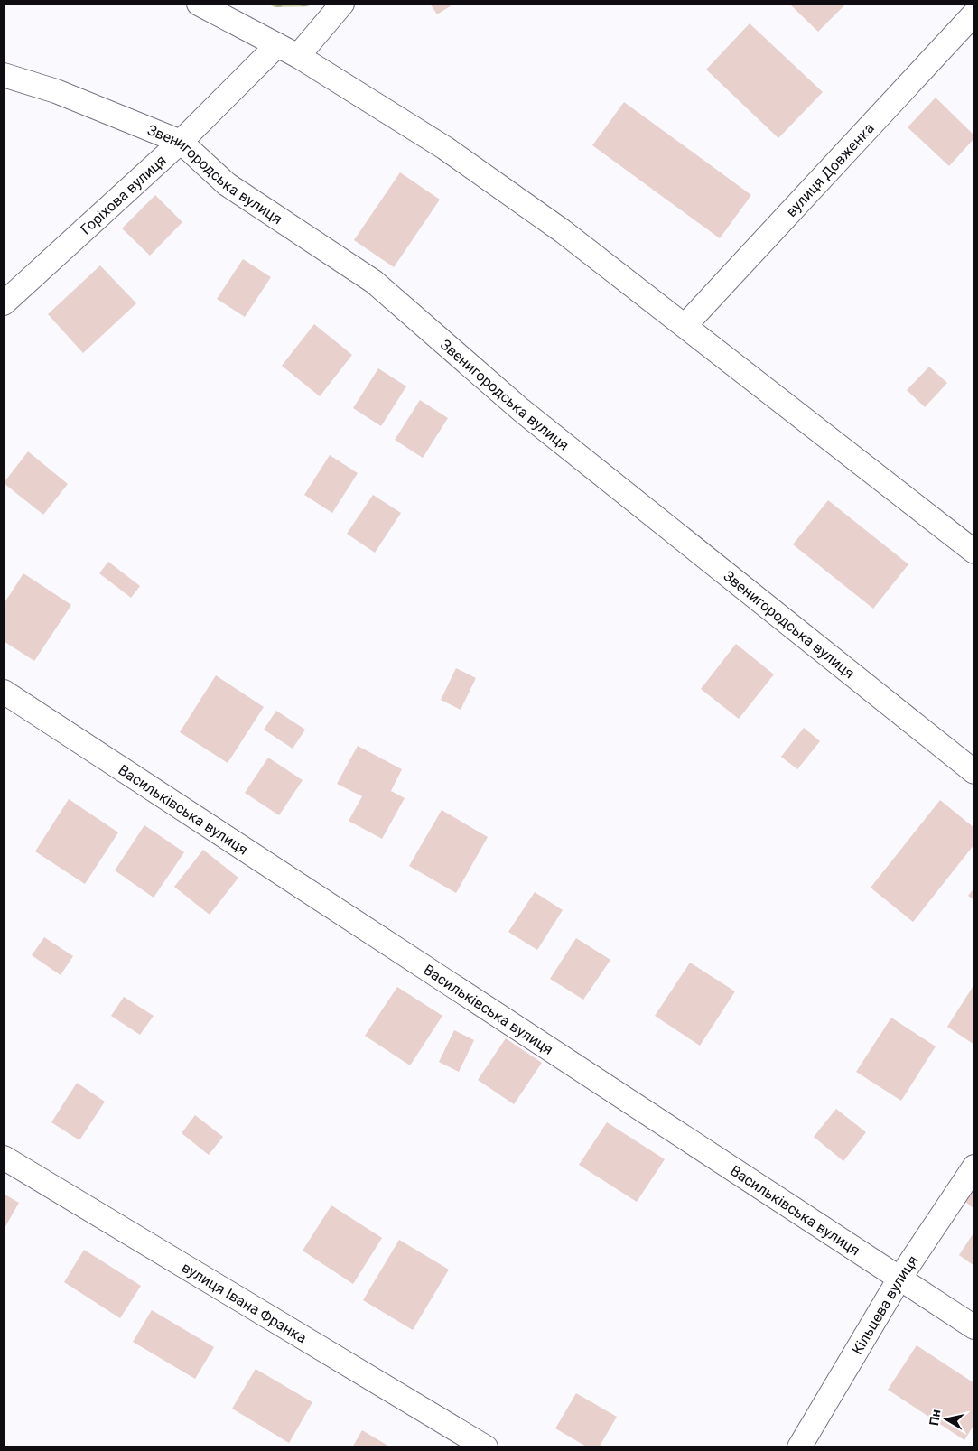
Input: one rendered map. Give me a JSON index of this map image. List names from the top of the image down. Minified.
{"streets":{"street":["вулиця Довженка","Звенигородська вулиця","Горіхова вулиця","Васильківська вулиця","вулиця Івана Франка","Кільцева вулиця"]},"crossings":[["Звенигородська вулиця","Горіхова вулиця"],["Васильківська вулиця","Кільцева вулиця"]],"north":"left"}
